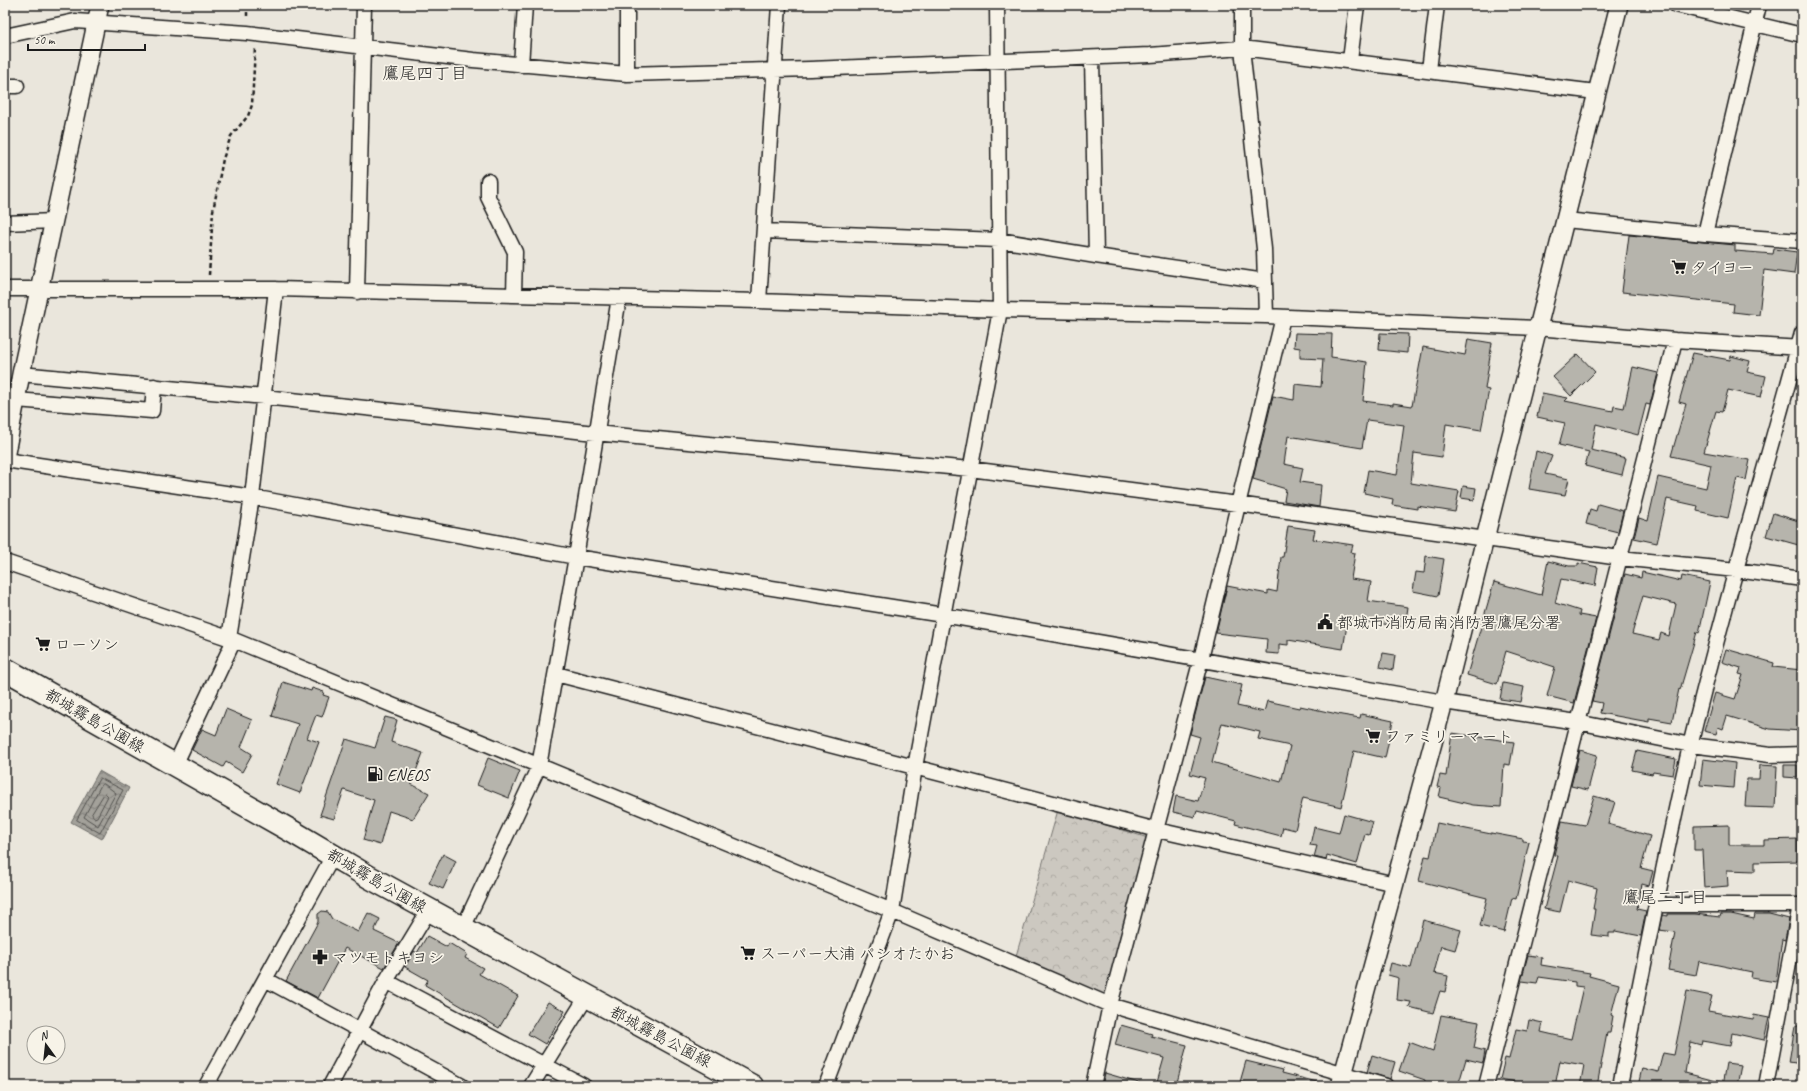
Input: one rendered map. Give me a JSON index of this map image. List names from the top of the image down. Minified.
{"streets":{"main road":["都城霧島公園線"]},"districts":["鷹尾四丁目","鷹尾二丁目"],"places":{"supermarket":["タイヨー","ローソン","ファミリーマート","スーパー大浦 パシオたかお"],"public building":["都城市消防局南消防署鷹尾分署"],"fuel station":["ENEOS"],"pharmacy":["マツモトキヨシ"]},"scale_bar":"50 m","north":"top"}
